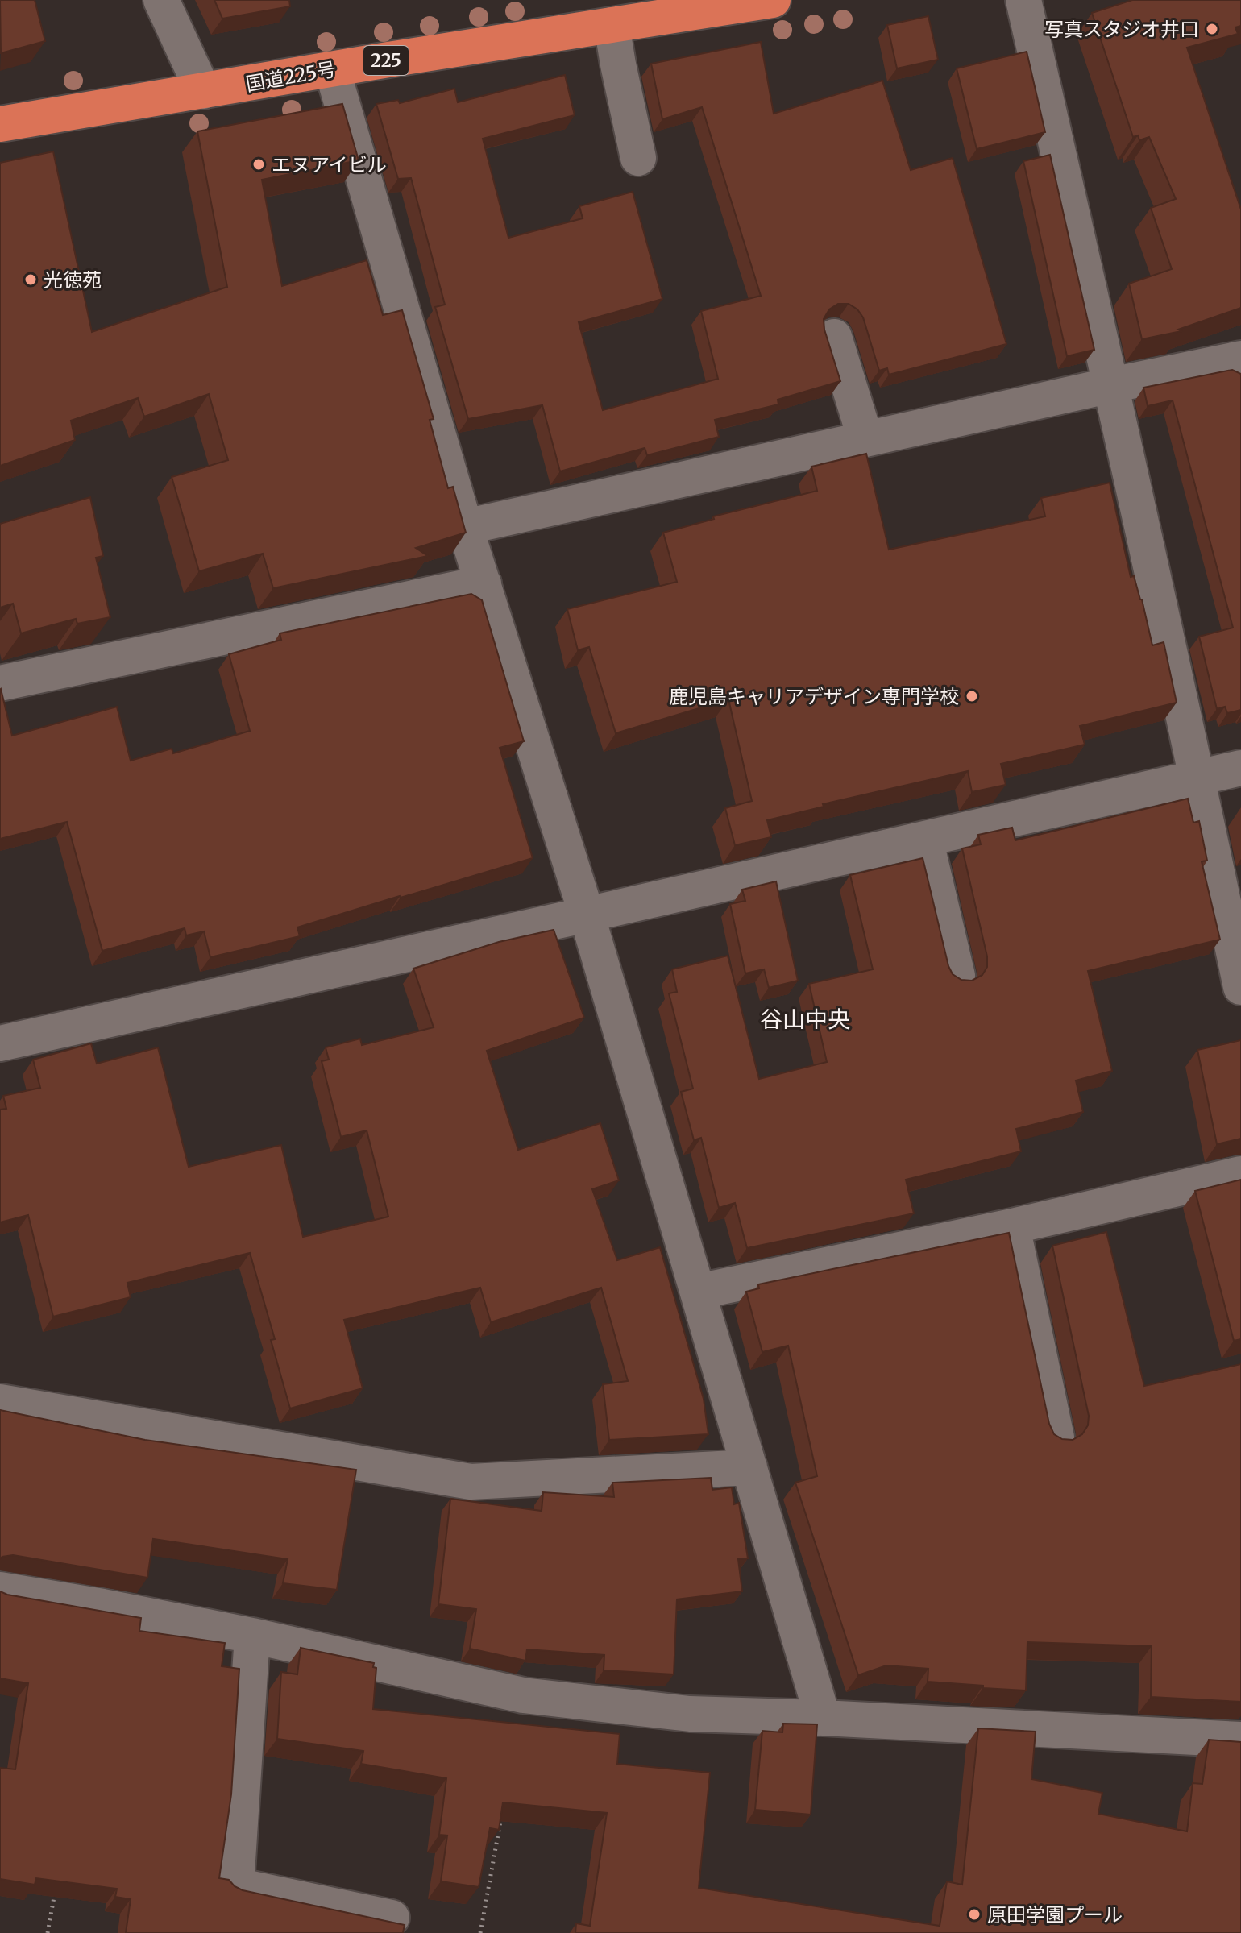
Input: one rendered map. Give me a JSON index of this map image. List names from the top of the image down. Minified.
{"streets":{"highway":["225","国道225号"]},"districts":["谷山中央"],"places":["写真スタジオ井口","エヌアイビル","光徳苑","鹿児島キャリアデザイン専門学校","原田学園プール"]}
